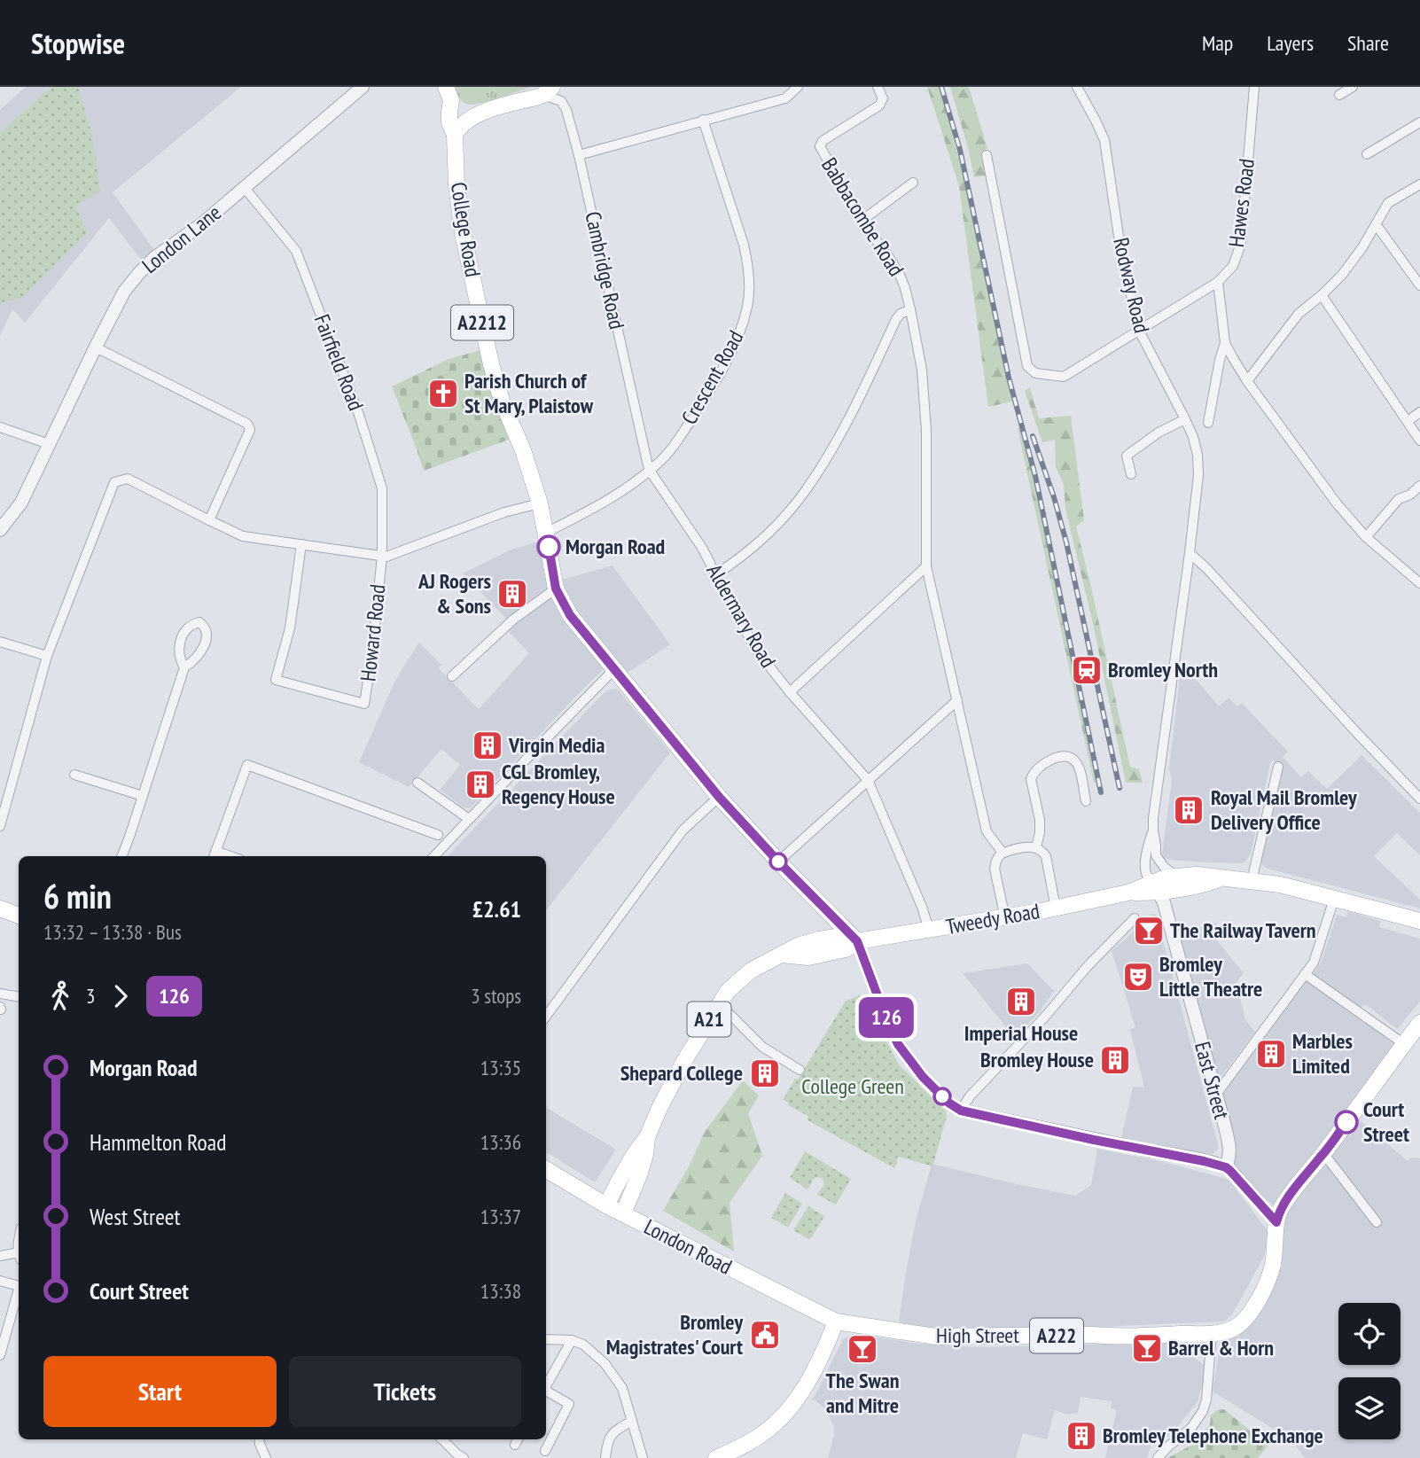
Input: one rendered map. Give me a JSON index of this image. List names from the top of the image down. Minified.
{"streets":{"main road":["College Road","A2212","Tweedy Road","A21","London Road","High Street","A222"],"street":["Hawes Road","Babbacombe Road","London Lane","Cambridge Road","Rodway Road","Fairfield Road","Crescent Road","Aldermary Road","Howard Road","East Street"]},"crossings":[["Hawes Road","Rodway Road"],["College Road","Crescent Road"],["College Road","Tweedy Road"],["London Lane","Fairfield Road"],["Cambridge Road","Crescent Road"],["Cambridge Road","Aldermary Road"],["Fairfield Road","Howard Road"],["Crescent Road","Aldermary Road"],["Aldermary Road","Tweedy Road"],["Tweedy Road","East Street"],["Tweedy Road","London Road"],["London Road","High Street"],["High Street","A222"]],"parks":["College Green"],"places":{"church":["Parish Church of St Mary, Plaistow"],"other":["Morgan Road","Court Street"],"building":["AJ Rogers & Sons","Virgin Media","CGL Bromley, Regency House","Royal Mail Bromley Delivery Office","Imperial House","Marbles Limited","Bromley House","Shepard College","Bromley Telephone Exchange"],"station":["Bromley North"],"bar":["The Railway Tavern","Barrel & Horn","The Swan and Mitre"],"theatre":["Bromley Little Theatre"],"public building":["Bromley Magistrates' Court"]},"lines":["bus line 126"],"page":{"header":"Stopwise","nav":["Map","Layers","Share"],"on_map":"126","heading":["6 min","13:32 – 13:38 · Bus","£2.61"],"legs":["3","126","3 stops"],"list":[{"name":"Morgan Road","value":"13:35"},{"name":"Hammelton Road","value":"13:36"},{"name":"West Street","value":"13:37"},{"name":"Court Street","value":"13:38"}],"buttons":["Start","Tickets"]}}
